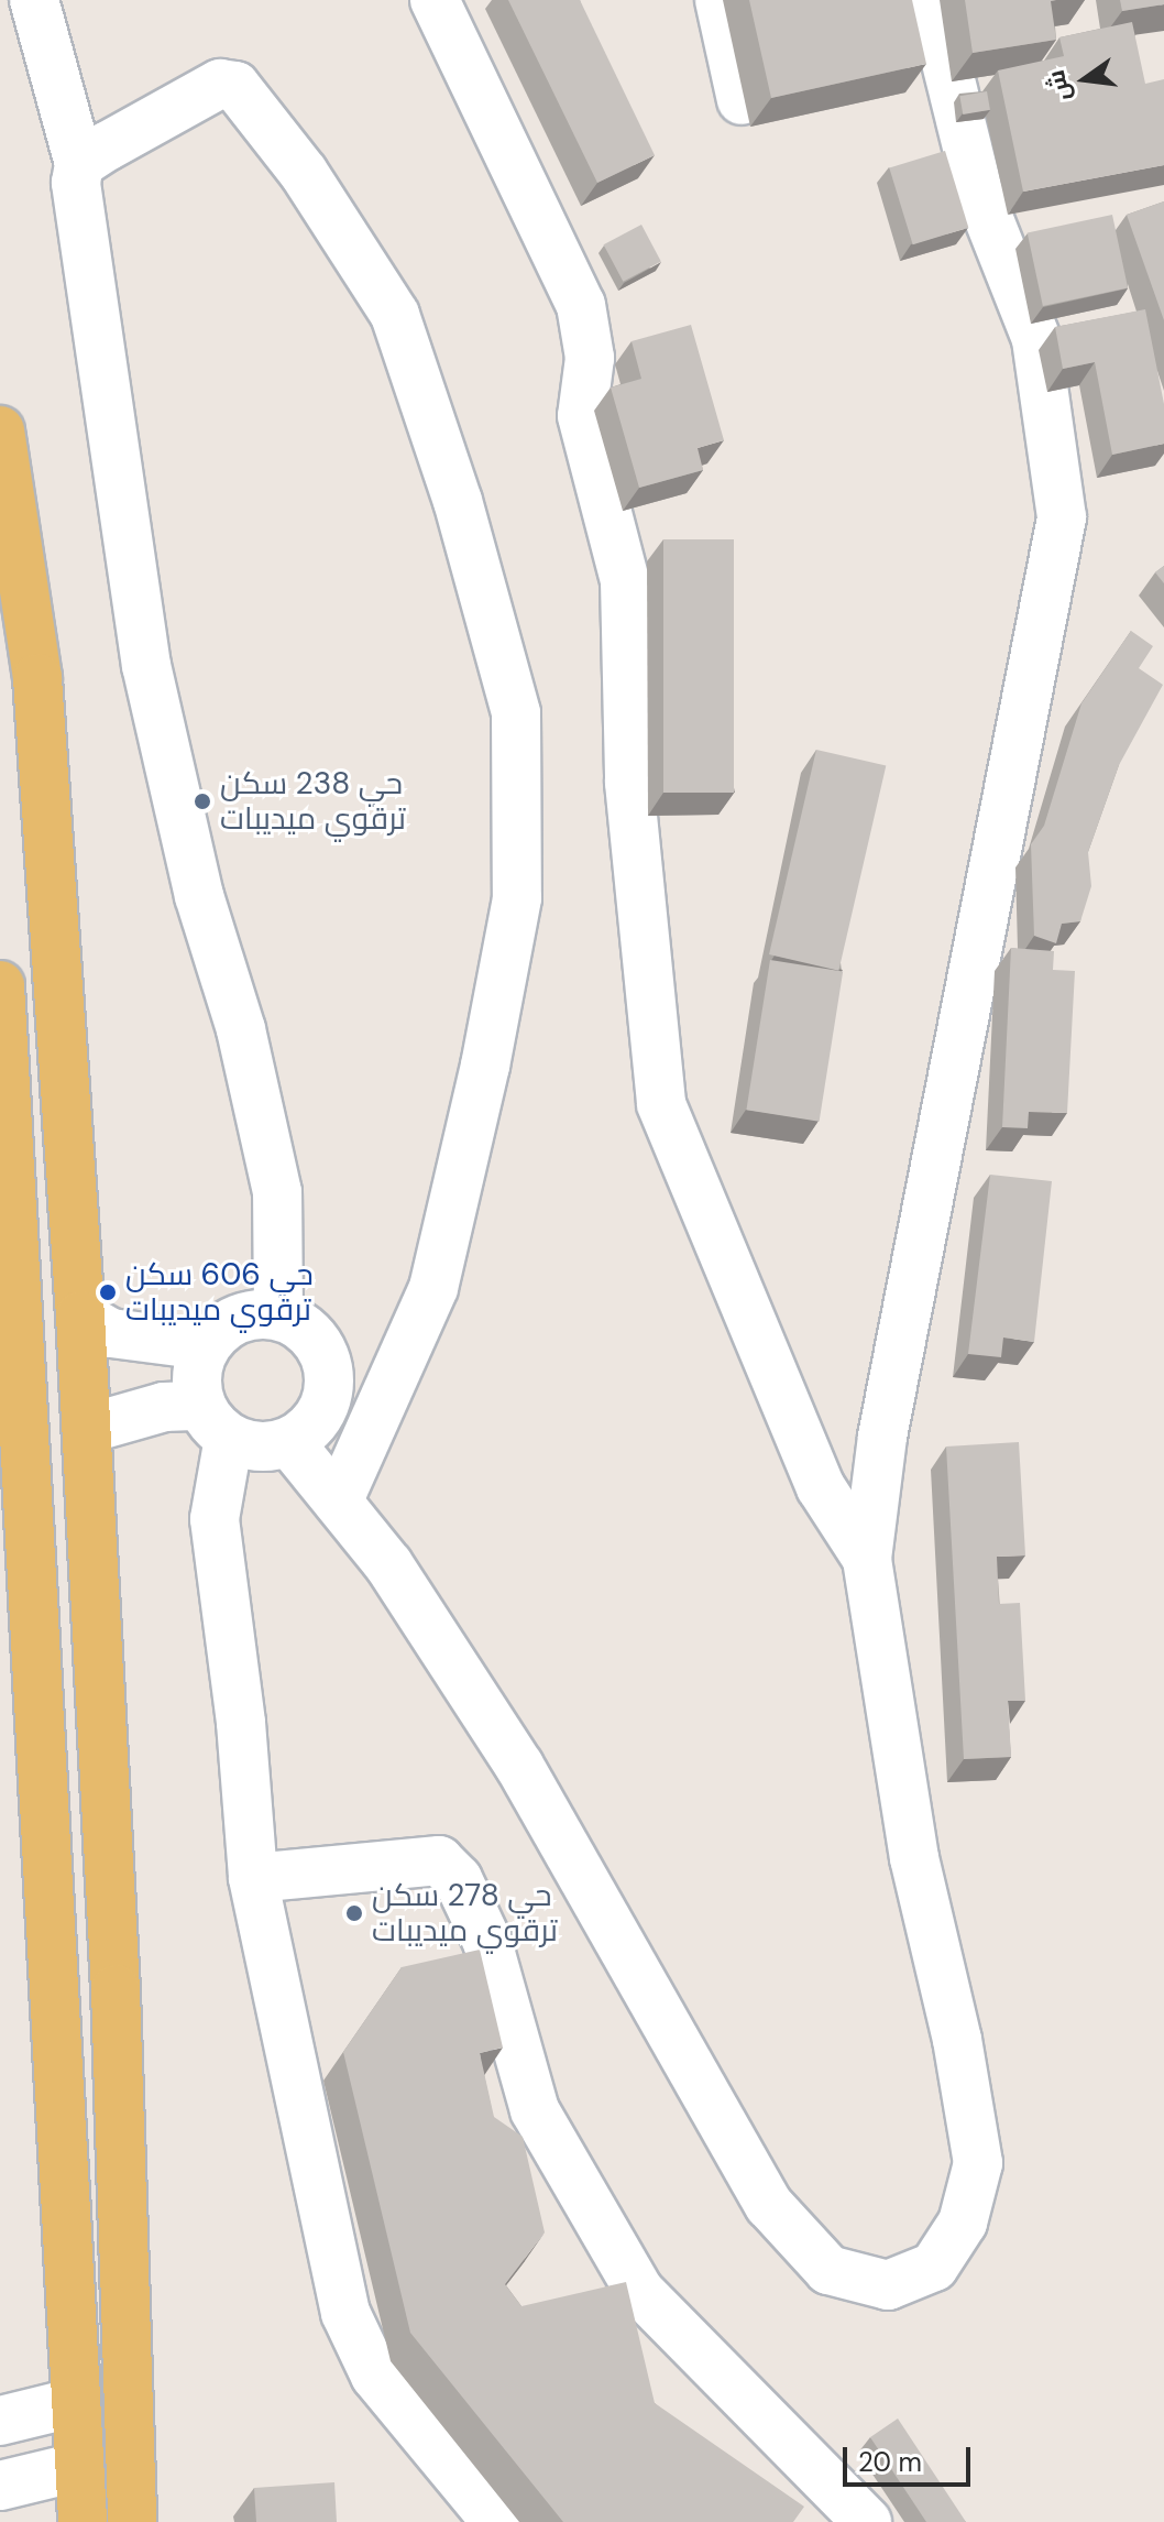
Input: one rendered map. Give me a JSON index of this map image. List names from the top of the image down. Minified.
{"places":["حي 238 سكن ترقوي ميديبات","حي 606 سكن ترقوي ميديبات","حي 278 سكن ترقوي ميديبات"],"scale_bar":"20 m","north":"left"}
